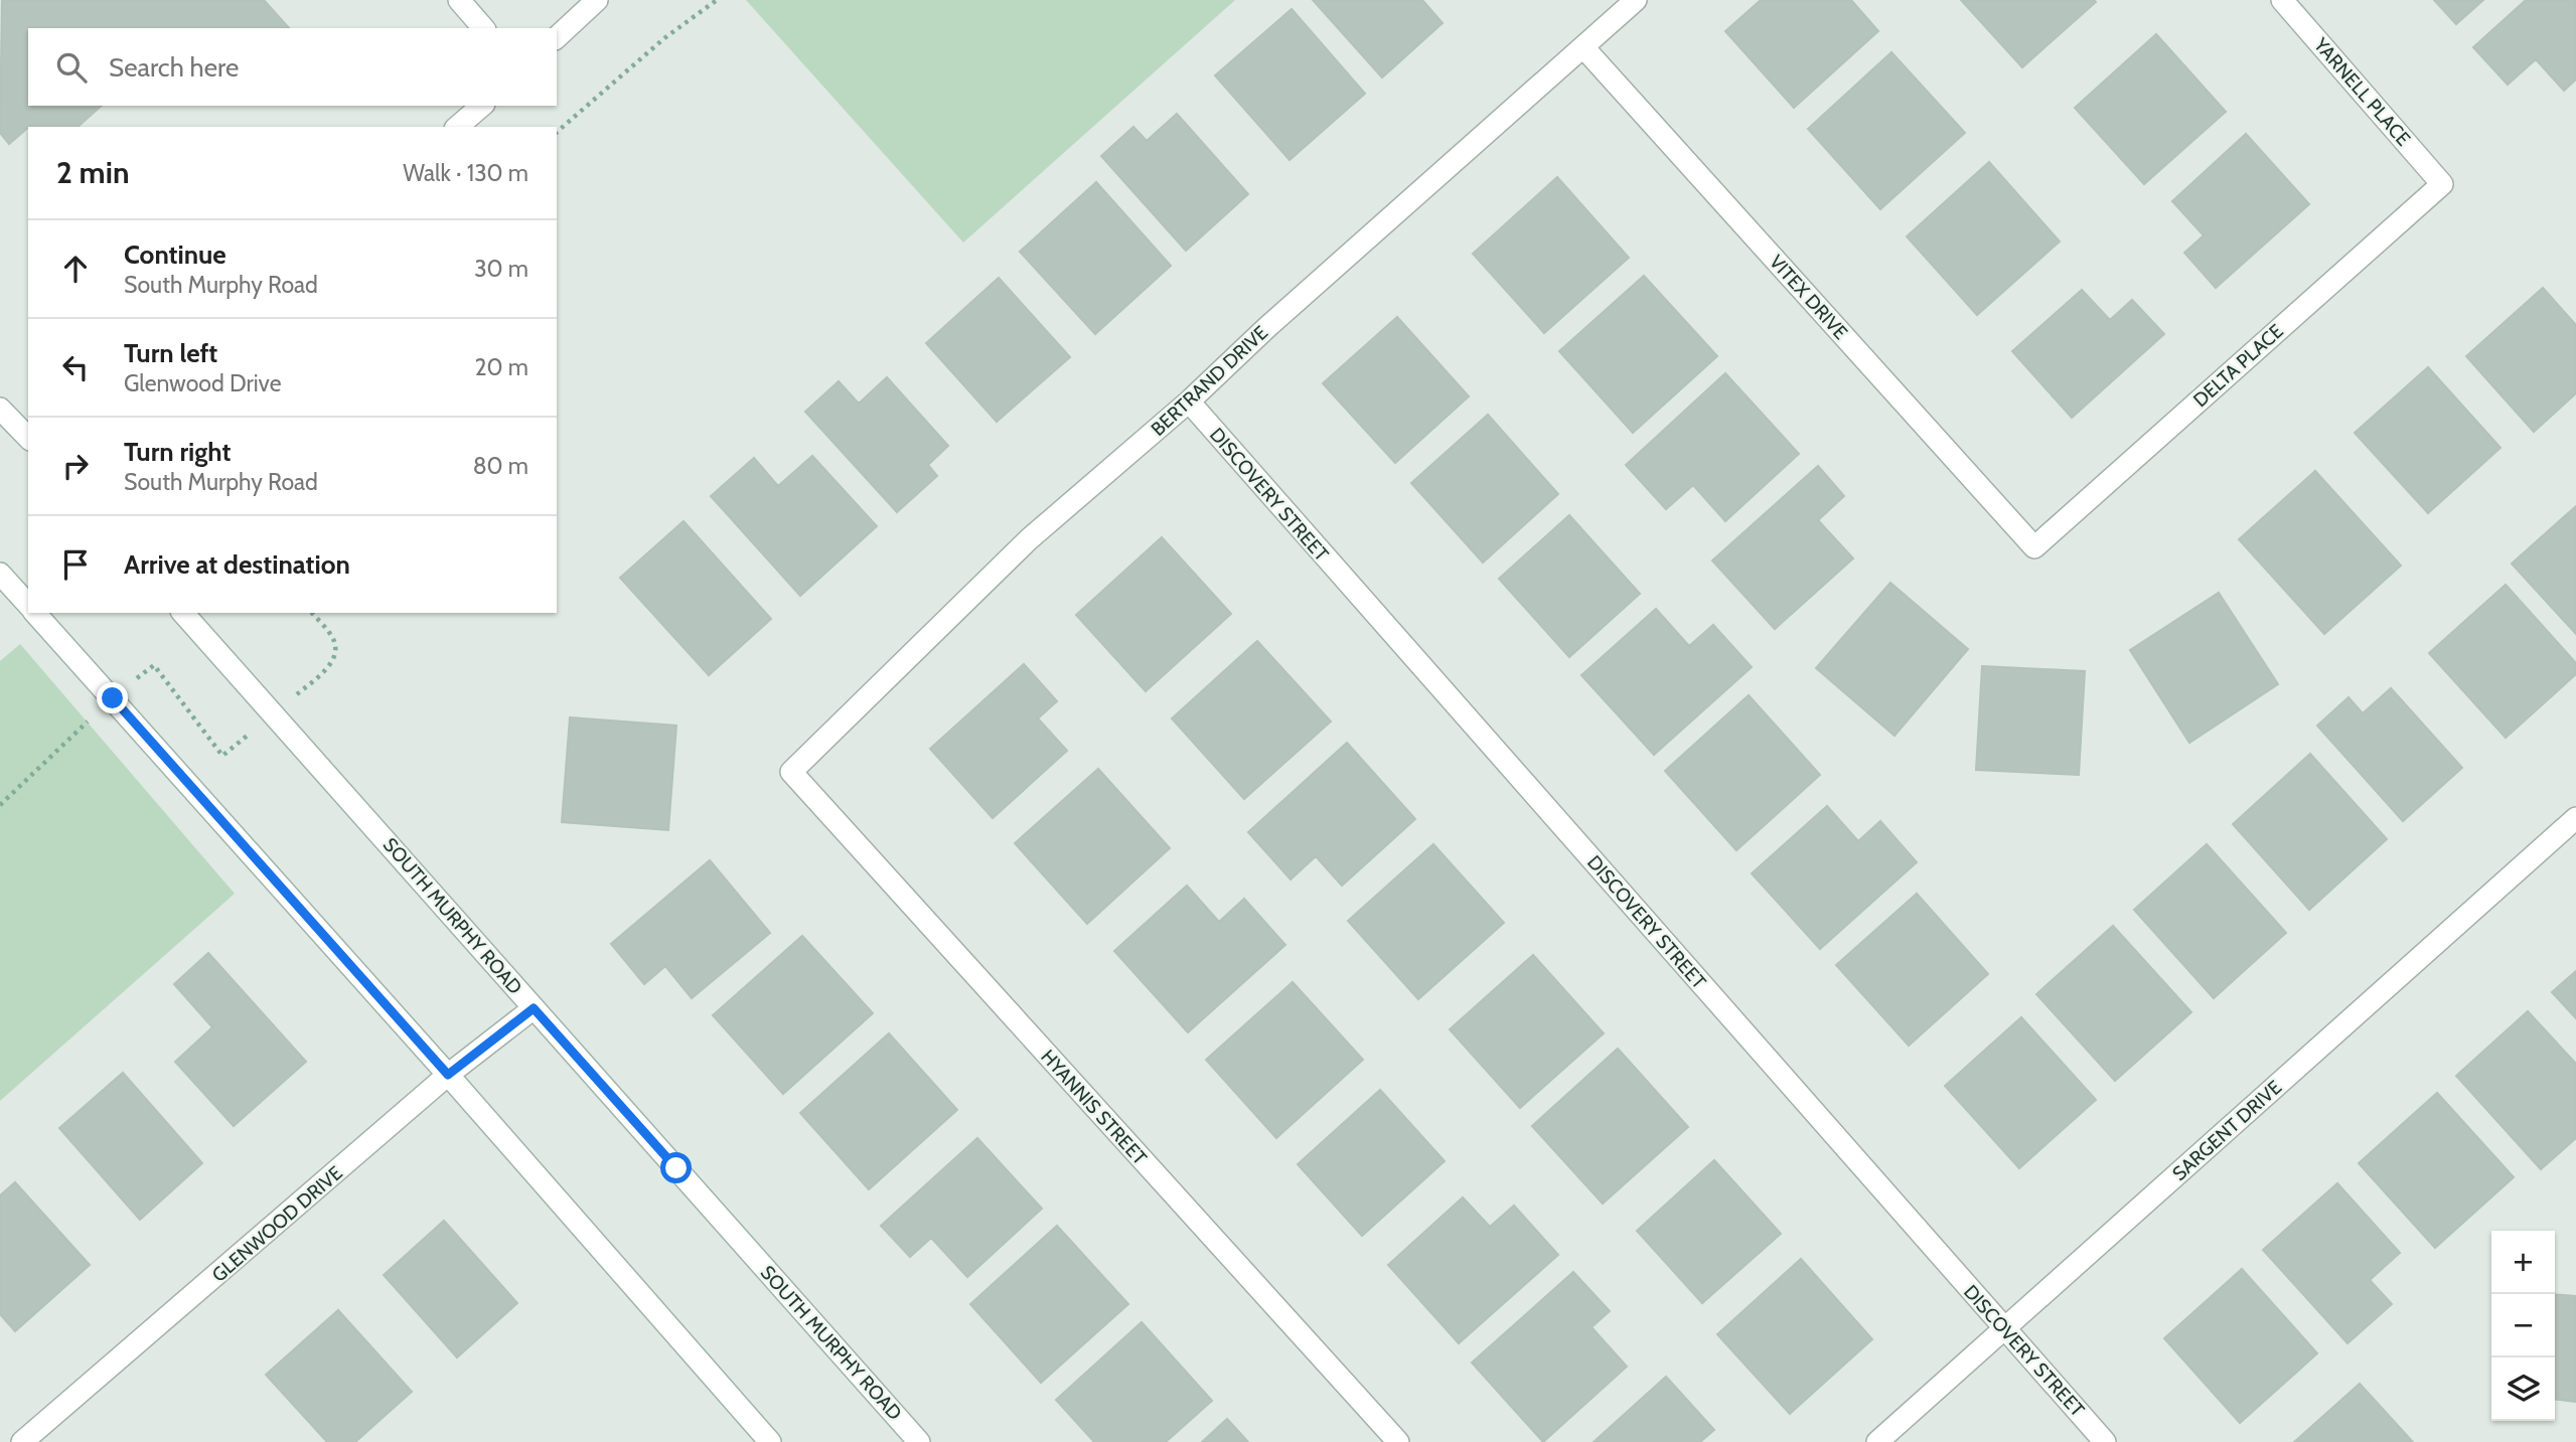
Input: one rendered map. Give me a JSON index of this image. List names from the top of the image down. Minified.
{"streets":{"street":["YARNELL PLACE","VITEX DRIVE","DELTA PLACE","BERTRAND DRIVE","DISCOVERY STREET","SOUTH MURPHY ROAD","HYANNIS STREET","SARGENT DRIVE","GLENWOOD DRIVE"]},"crossings":[["YARNELL PLACE","DELTA PLACE"],["VITEX DRIVE","DELTA PLACE"],["VITEX DRIVE","BERTRAND DRIVE"],["BERTRAND DRIVE","DISCOVERY STREET"],["BERTRAND DRIVE","HYANNIS STREET"],["DISCOVERY STREET","SARGENT DRIVE"],["SOUTH MURPHY ROAD","GLENWOOD DRIVE"]],"page":{"search":"Search here","heading":["2 min","Walk · 130 m"],"list":[["Continue","South Murphy Road","30 m"],["Turn left","Glenwood Drive","20 m"],["Turn right","South Murphy Road","80 m"],"Arrive at destination"],"map_buttons":["+","−"]}}
